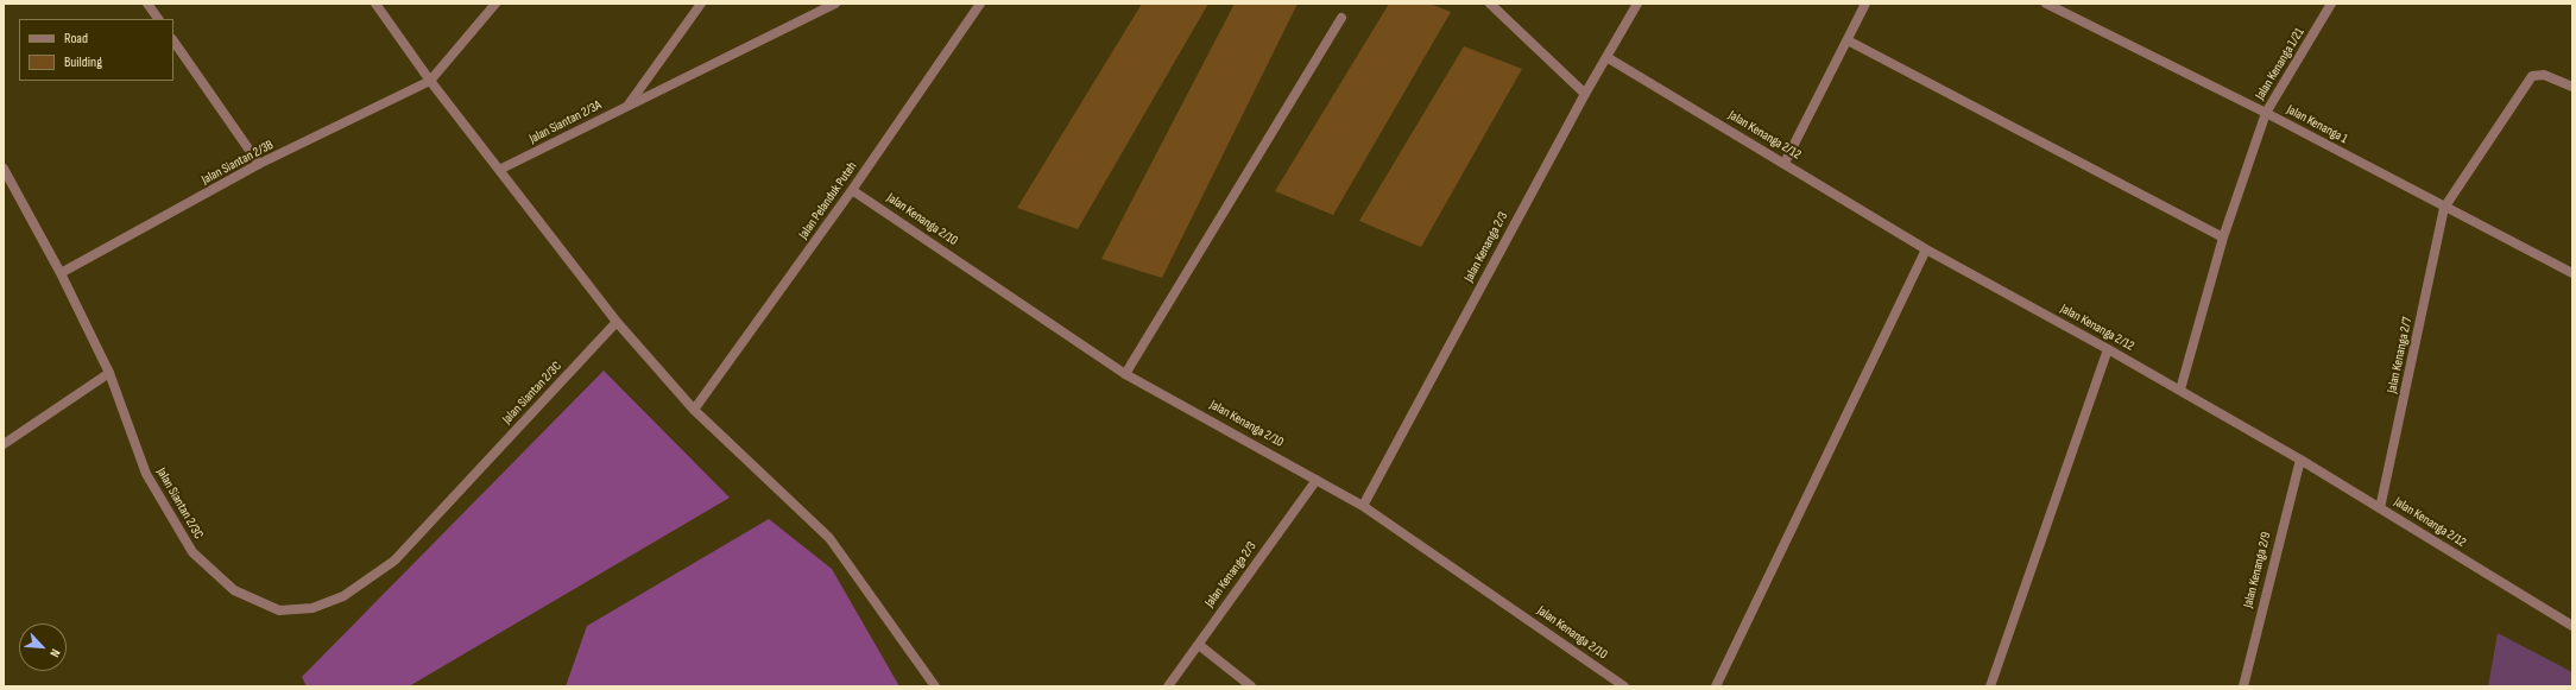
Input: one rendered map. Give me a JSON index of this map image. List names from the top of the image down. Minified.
{"streets":{"street":["Jalan Kenanga 1/21","Jalan Siantan 2/3A","Jalan Kenanga 1","Jalan Kenanga 2/12","Jalan Siantan 2/3B","Jalan Pelanduk Puteh","Jalan Kenanga 2/10","Jalan Kenanga 2/3","Jalan Kenanga 2/7","Jalan Siantan 2/3C","Jalan Kenanga 2/9"]},"crossings":[["Jalan Kenanga 1/21","Jalan Kenanga 1"],["Jalan Kenanga 1/21","Jalan Kenanga 2/12"],["Jalan Kenanga 1","Jalan Kenanga 2/7"],["Jalan Kenanga 2/12","Jalan Kenanga 2/3"],["Jalan Kenanga 2/12","Jalan Kenanga 2/7"],["Jalan Kenanga 2/12","Jalan Kenanga 2/9"],["Jalan Siantan 2/3B","Jalan Siantan 2/3C"],["Jalan Pelanduk Puteh","Jalan Kenanga 2/10"],["Jalan Kenanga 2/10","Jalan Kenanga 2/3"]],"legend":["Road","Building"],"north":"bottom right"}
